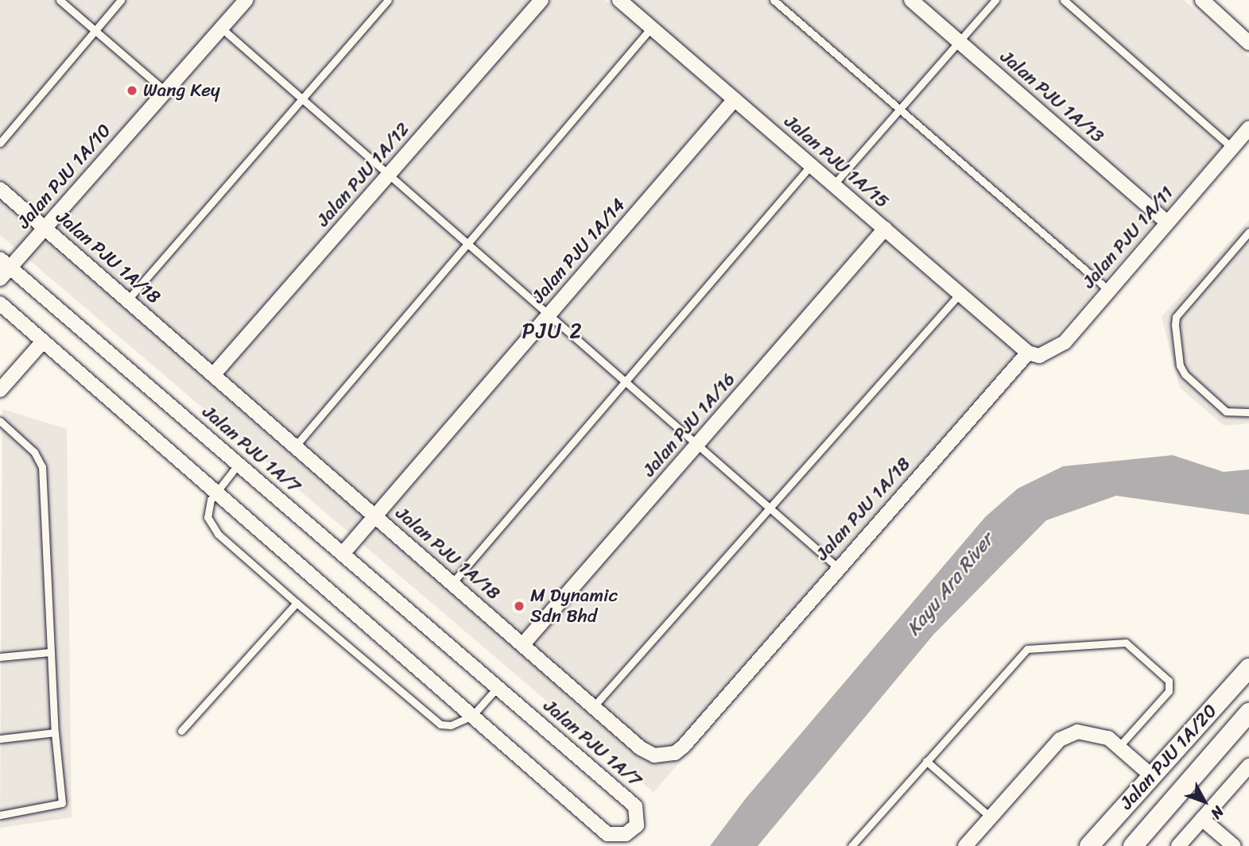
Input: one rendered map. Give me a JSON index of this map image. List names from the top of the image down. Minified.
{"streets":{"street":["Jalan PJU 1A/13","Jalan PJU 1A/15","Jalan PJU 1A/12","Jalan PJU 1A/10","Jalan PJU 1A/11","Jalan PJU 1A/14","Jalan PJU 1A/18","Jalan PJU 1A/16","Jalan PJU 1A/7","Jalan PJU 1A/20"]},"crossings":[["Jalan PJU 1A/13","Jalan PJU 1A/11"],["Jalan PJU 1A/15","Jalan PJU 1A/11"],["Jalan PJU 1A/15","Jalan PJU 1A/14"],["Jalan PJU 1A/15","Jalan PJU 1A/18"],["Jalan PJU 1A/15","Jalan PJU 1A/16"],["Jalan PJU 1A/12","Jalan PJU 1A/18"],["Jalan PJU 1A/10","Jalan PJU 1A/18"],["Jalan PJU 1A/10","Jalan PJU 1A/7"],["Jalan PJU 1A/11","Jalan PJU 1A/18"],["Jalan PJU 1A/14","Jalan PJU 1A/18"],["Jalan PJU 1A/14","Jalan PJU 1A/7"],["Jalan PJU 1A/18","Jalan PJU 1A/16"]],"districts":["PJU 2"],"water":["Kayu Ara River"],"places":["Wang Key","M Dynamic Sdn Bhd"],"north":"bottom right"}
